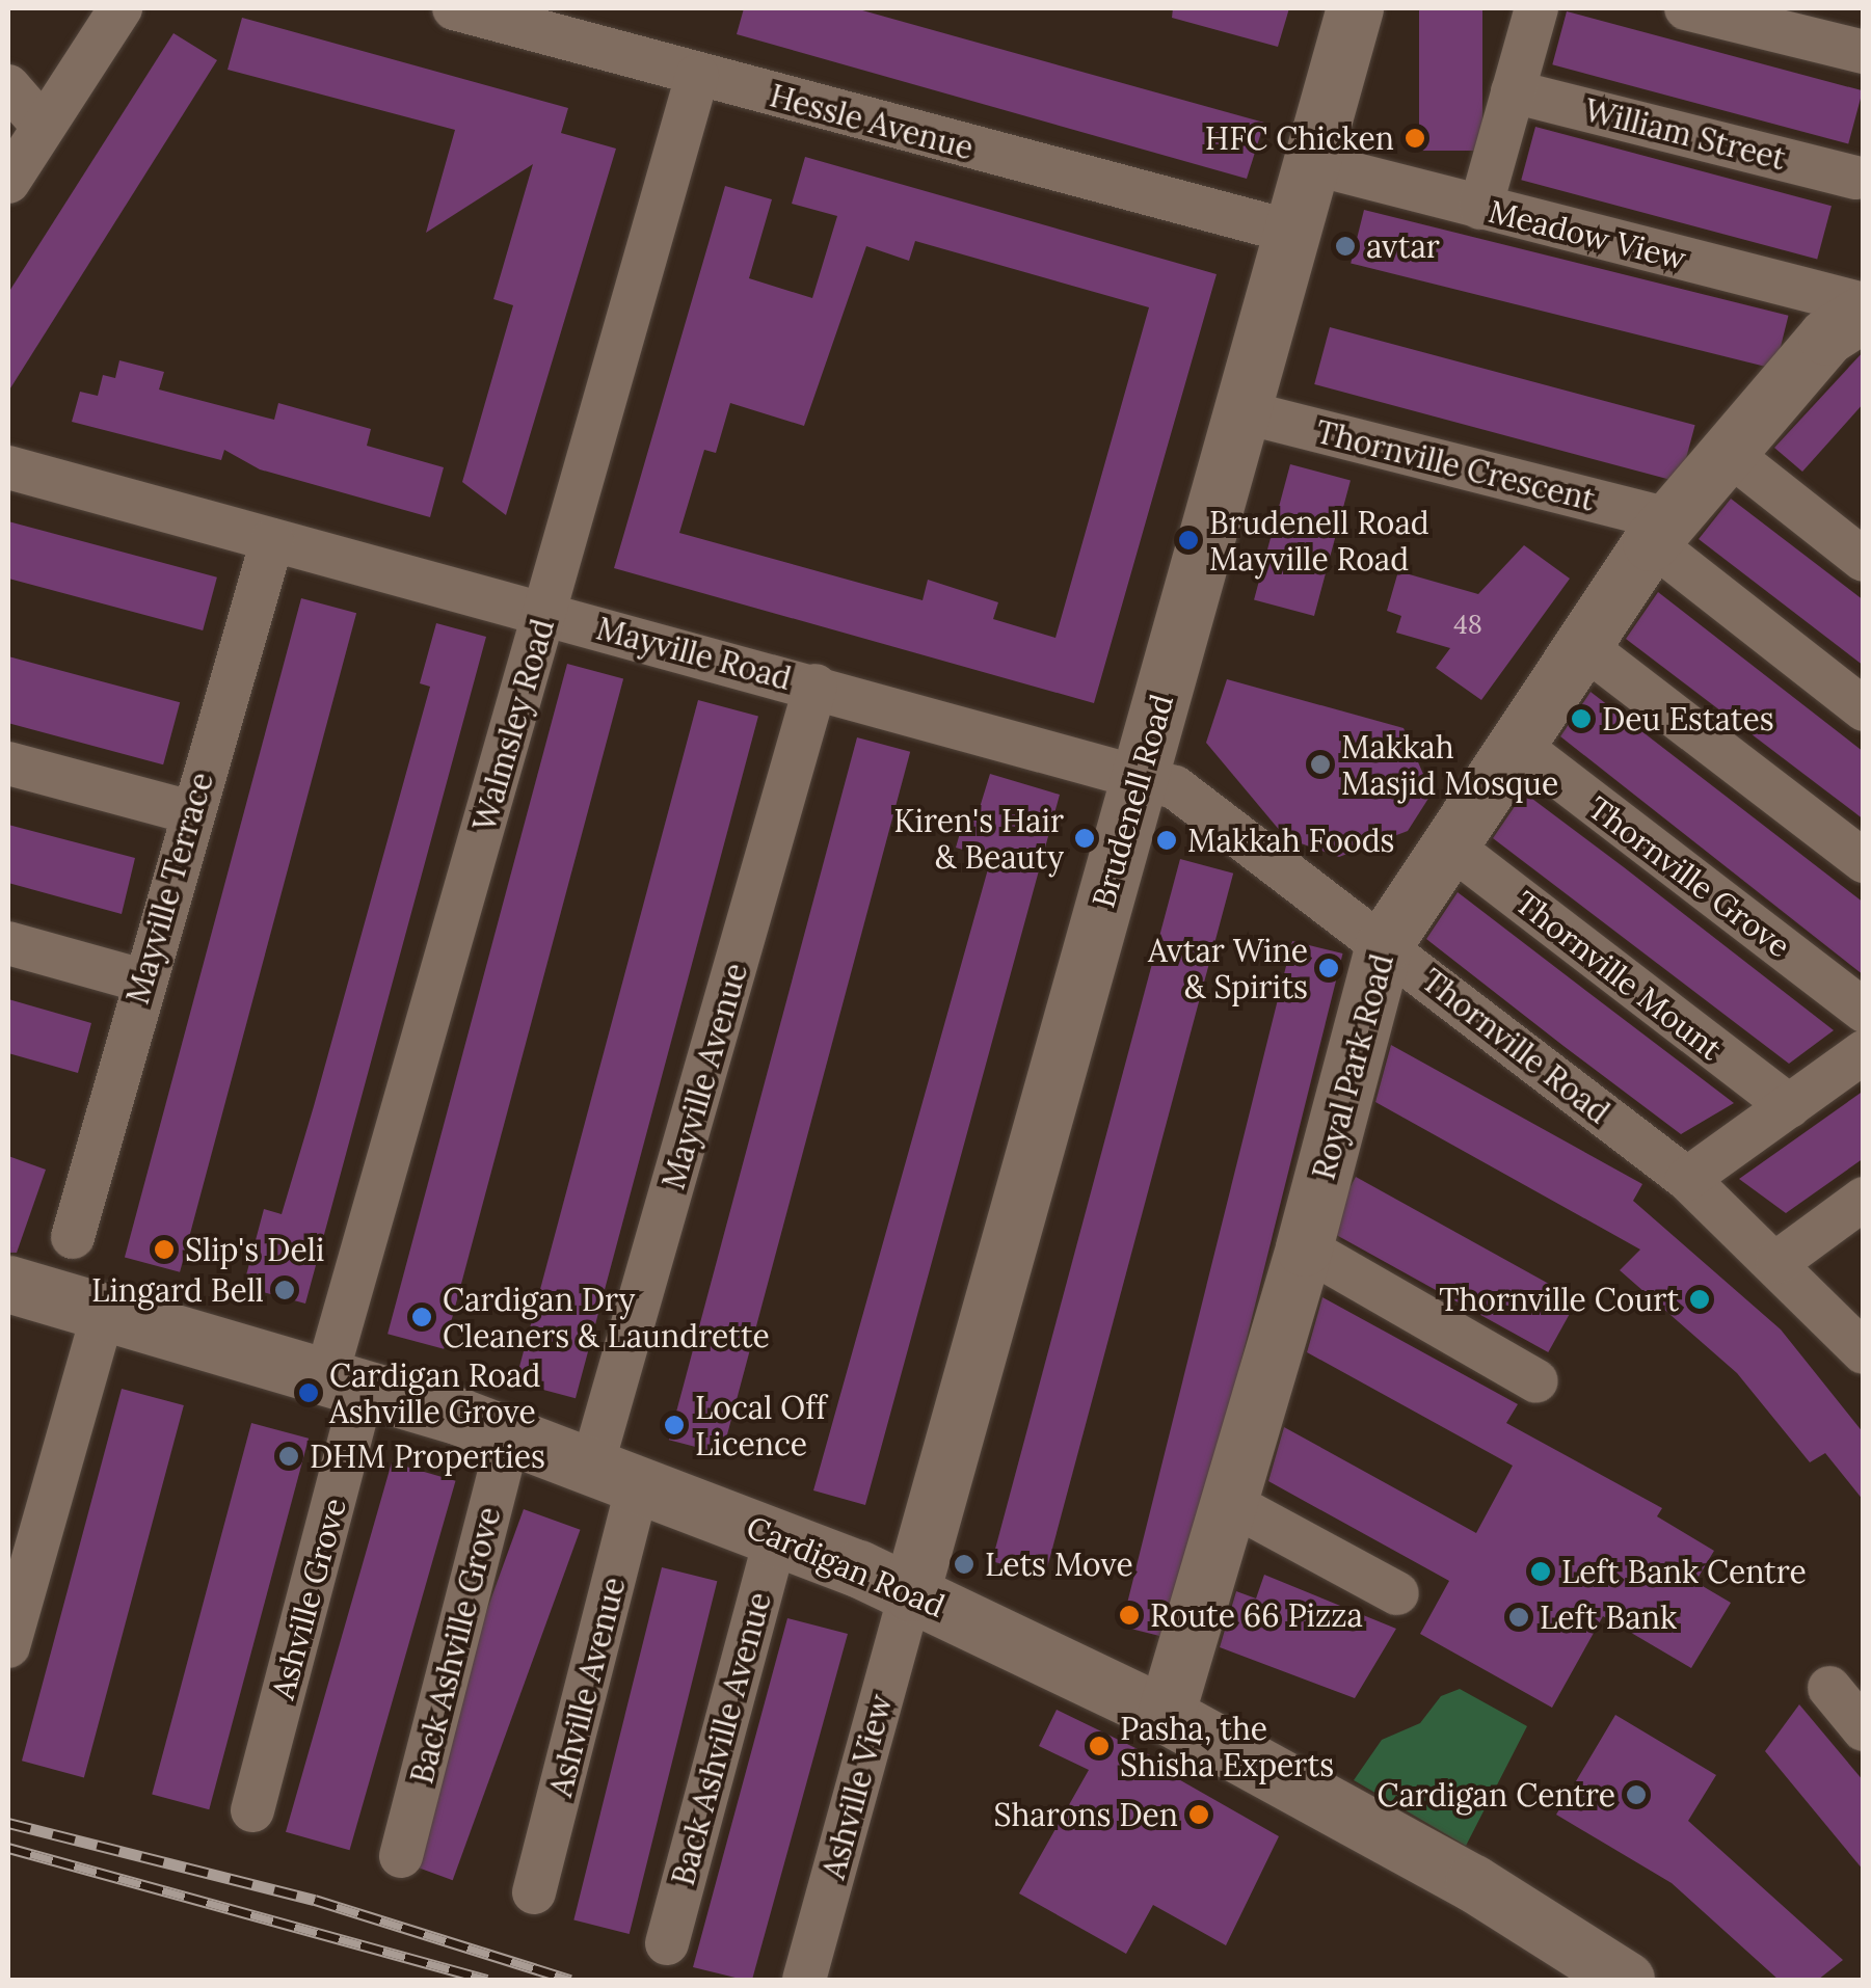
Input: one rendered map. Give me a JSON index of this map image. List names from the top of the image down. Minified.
{"streets":{"street":["Hessle Avenue","William Street","Meadow View","Thornville Crescent","Mayville Road","Walmsley Road","Brudenell Road","Thornville Grove","Mayville Terrace","Thornville Mount","Thornville Road","Royal Park Road","Mayville Avenue","Cardigan Road","Ashville Grove","Back Ashville Grove","Ashville Avenue","Back Ashville Avenue","Ashville View"]},"crossings":[["Hessle Avenue","Walmsley Road"],["Hessle Avenue","Brudenell Road"],["Meadow View","Brudenell Road"],["Thornville Crescent","Brudenell Road"],["Thornville Crescent","Royal Park Road"],["Mayville Road","Walmsley Road"],["Mayville Road","Brudenell Road"],["Mayville Road","Mayville Terrace"],["Mayville Road","Thornville Road"],["Mayville Road","Mayville Avenue"],["Walmsley Road","Cardigan Road"],["Walmsley Road","Ashville Grove"],["Brudenell Road","Thornville Road"],["Brudenell Road","Cardigan Road"],["Brudenell Road","Ashville View"],["Thornville Grove","Royal Park Road"],["Thornville Mount","Royal Park Road"],["Thornville Road","Royal Park Road"],["Royal Park Road","Cardigan Road"],["Mayville Avenue","Cardigan Road"],["Mayville Avenue","Ashville Avenue"],["Cardigan Road","Ashville Grove"],["Cardigan Road","Back Ashville Grove"],["Cardigan Road","Ashville Avenue"],["Cardigan Road","Back Ashville Avenue"],["Cardigan Road","Ashville View"]],"places":["HFC Chicken","avtar","Brudenell Road Mayville Road","Deu Estates","Makkah Masjid Mosque","Kiren's Hair & Beauty","Makkah Foods","Avtar Wine & Spirits","Slip's Deli","Lingard Bell","Thornville Court","Cardigan Dry Cleaners & Laundrette","Cardigan Road Ashville Grove","Local Off Licence","DHM Properties","Lets Move","Left Bank Centre","Route 66 Pizza","Left Bank","Pasha, the Shisha Experts","Cardigan Centre","Sharons Den"],"house_numbers":["48"]}
